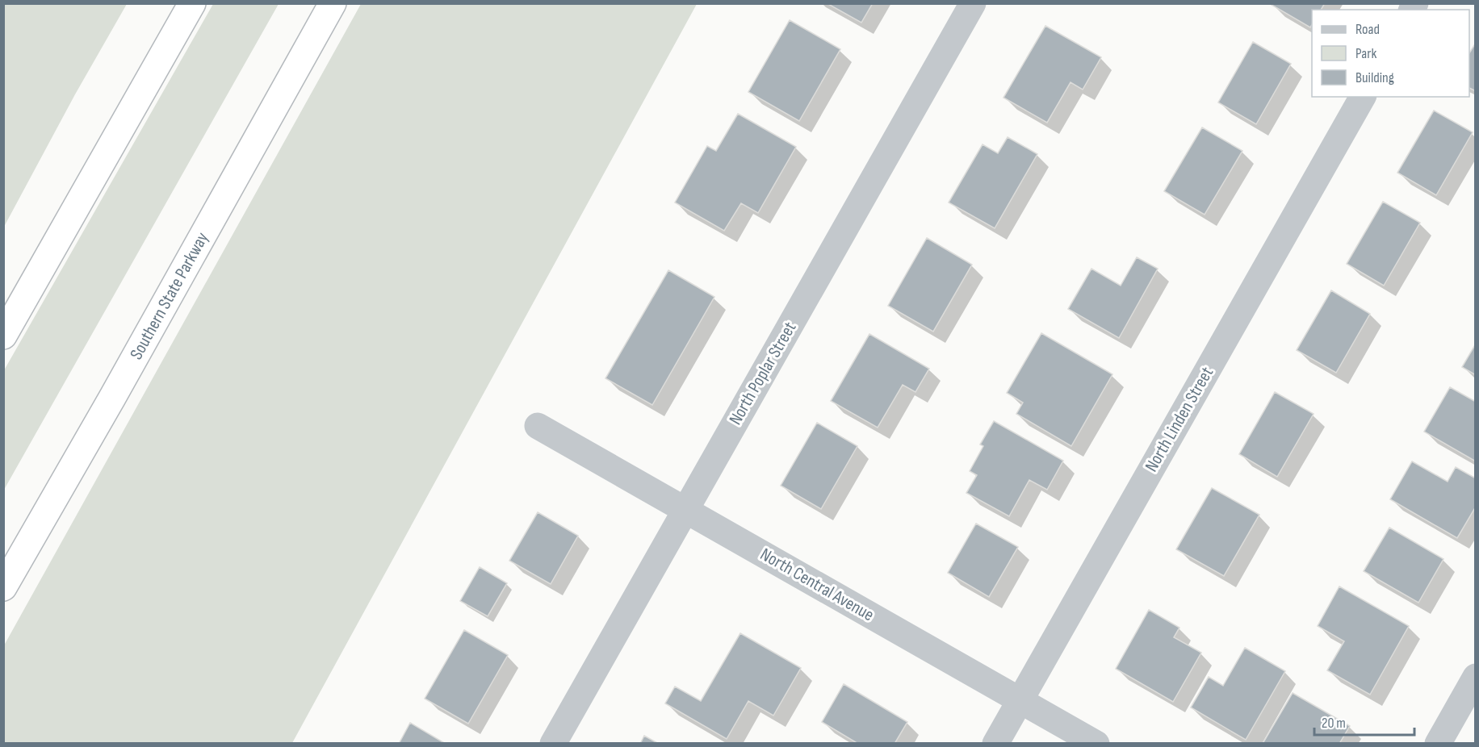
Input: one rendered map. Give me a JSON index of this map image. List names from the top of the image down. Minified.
{"streets":{"highway":["Southern State Parkway"],"street":["North Poplar Street","North Linden Street","North Central Avenue"]},"crossings":[["North Poplar Street","North Central Avenue"],["North Linden Street","North Central Avenue"]],"legend":["Road","Park","Building"],"scale_bar":"20 m"}
